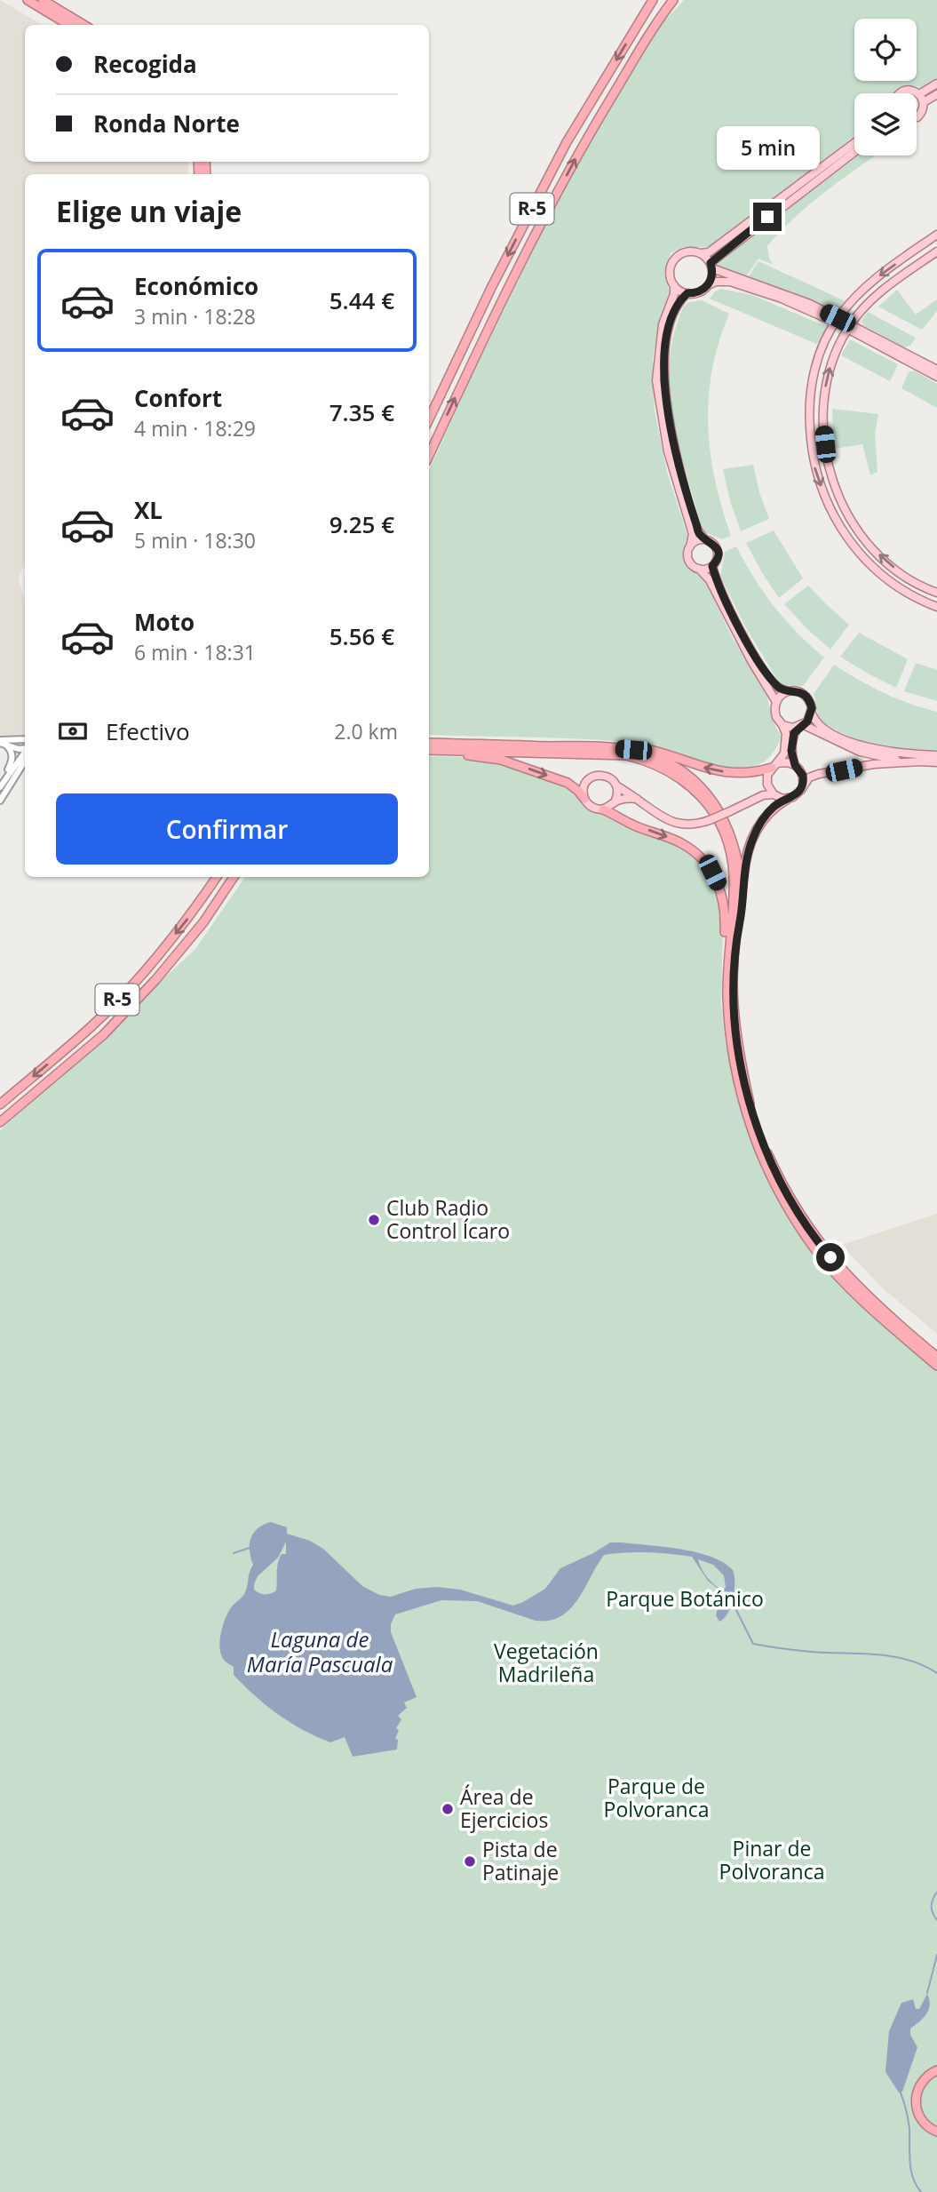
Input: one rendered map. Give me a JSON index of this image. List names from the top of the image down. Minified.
{"streets":{"highway":["R-5"]},"water":["Laguna de María Pascuala"],"parks":["Parque Botánico","Vegetación Madrileña","Parque de Polvoranca","Pinar de Polvoranca"],"places":["Club Radio Control Ícaro","Área de Ejercicios","Pista de Patinaje"],"page":{"banner":["Recogida","Ronda Norte"],"bubble":"5 min","heading":"Elige un viaje","list":[{"name":"Económico","note":"3 min · 18:28","value":"5.44 €"},{"name":"Confort","note":"4 min · 18:29","value":"7.35 €"},{"name":"XL","note":"5 min · 18:30","value":"9.25 €"},{"name":"Moto","note":"6 min · 18:31","value":"5.56 €"}],"pay":["Efectivo","2.0 km"],"buttons":"Confirmar"}}
